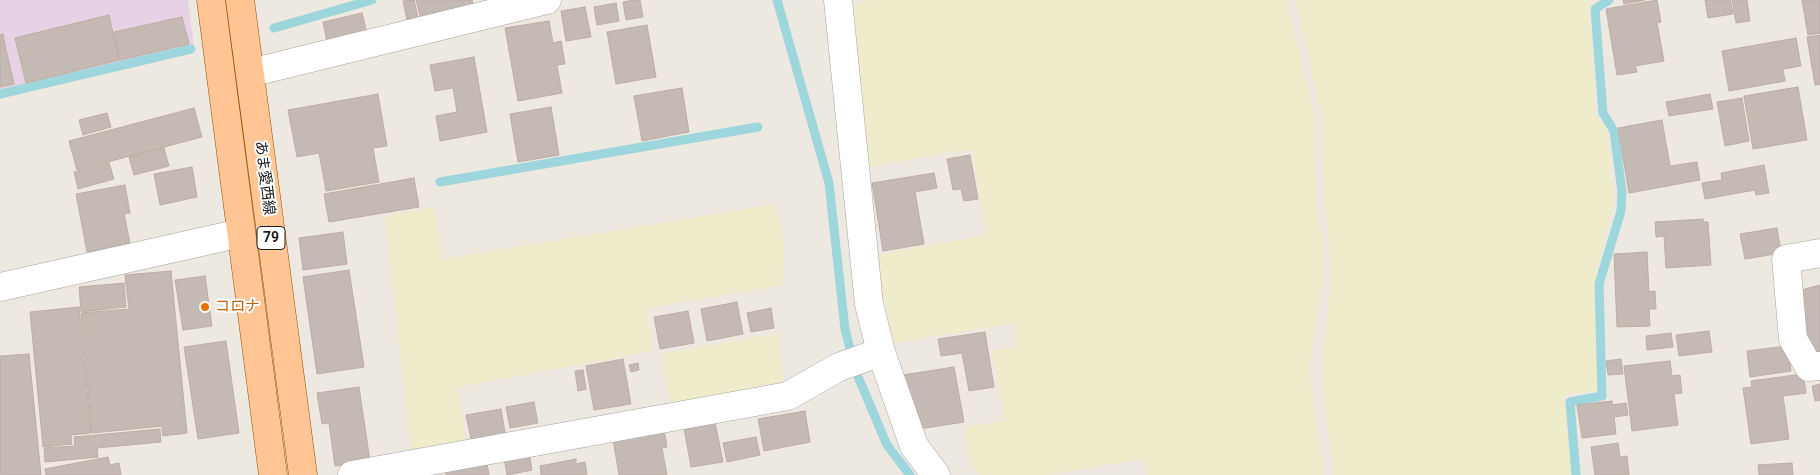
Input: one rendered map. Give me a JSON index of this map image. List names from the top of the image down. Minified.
{"streets":{"main road":["あま愛西線","79"]},"places":["コロナ"]}
